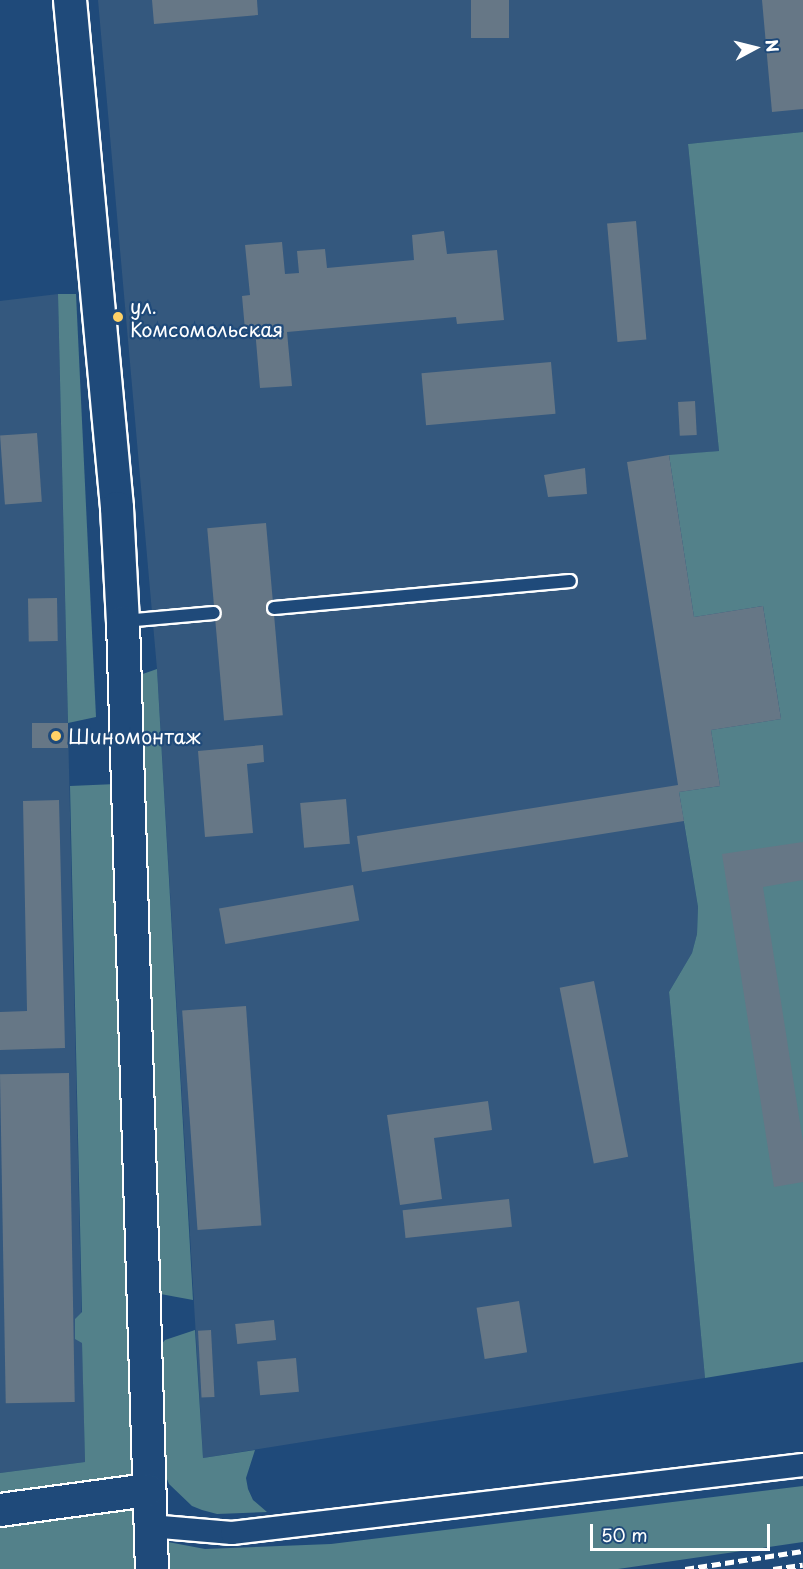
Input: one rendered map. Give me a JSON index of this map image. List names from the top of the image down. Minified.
{"places":["ул. Комсомольская","Шиномонтаж"],"scale_bar":"50 m","north":"right"}
